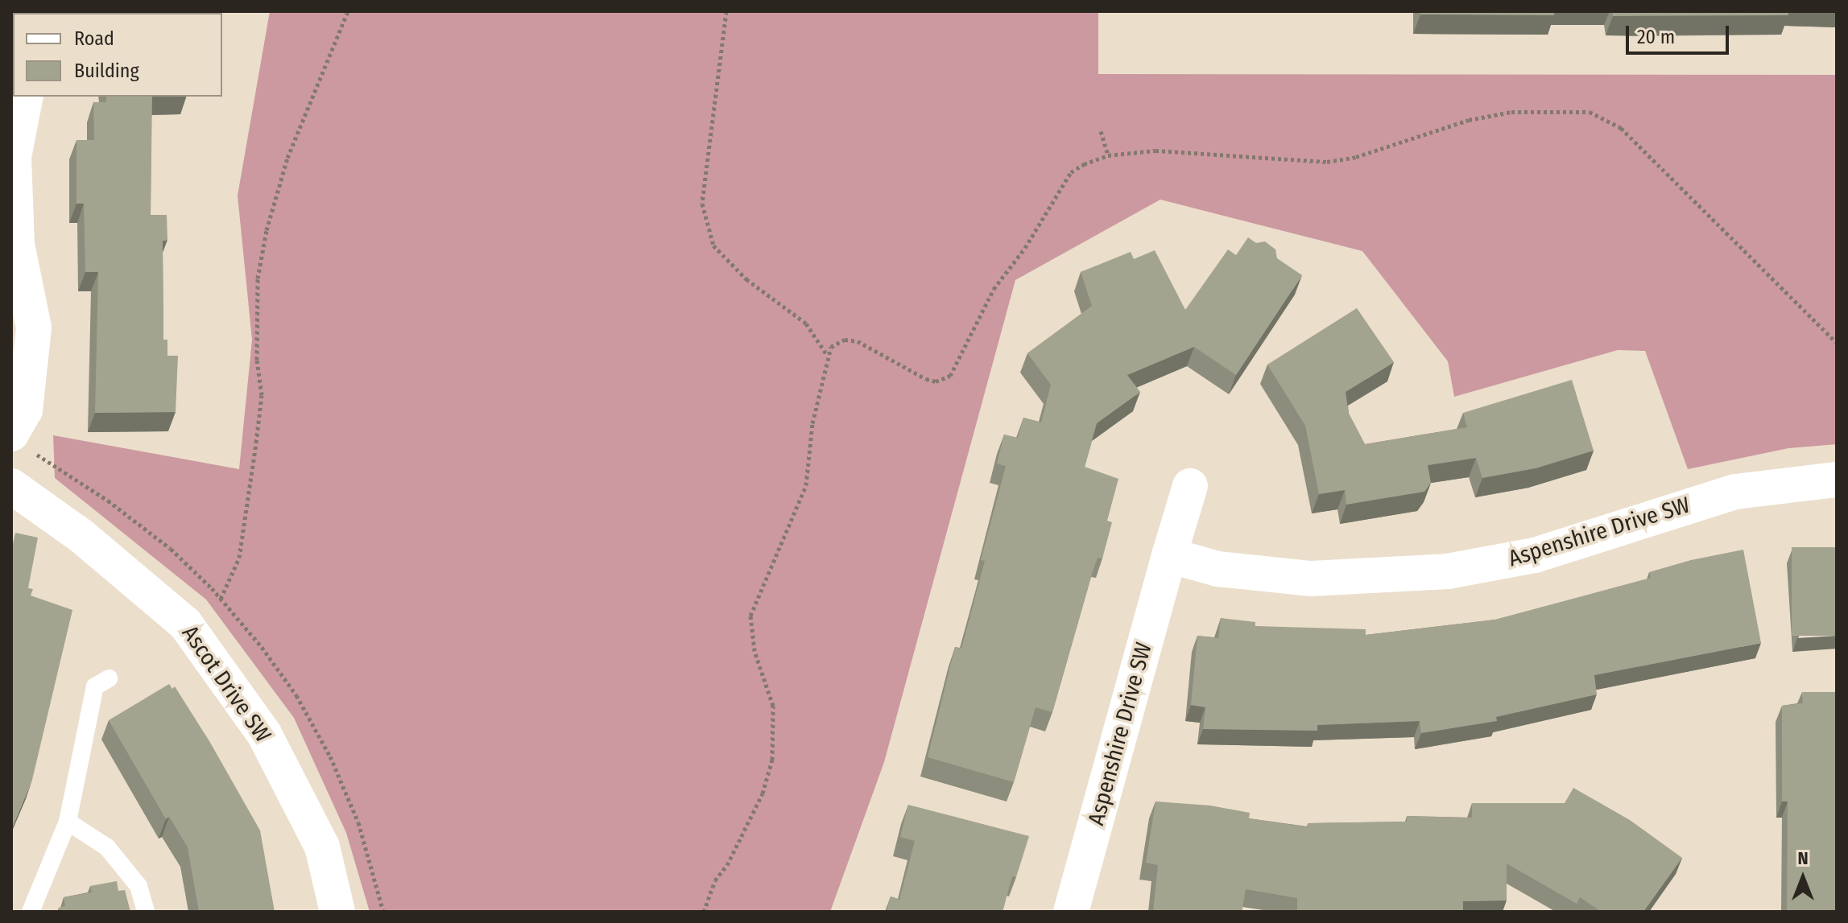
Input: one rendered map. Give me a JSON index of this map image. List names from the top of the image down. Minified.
{"streets":{"street":["Aspenshire Drive SW","Ascot Drive SW"]},"legend":["Road","Building"],"scale_bar":"20 m","north":"top"}
